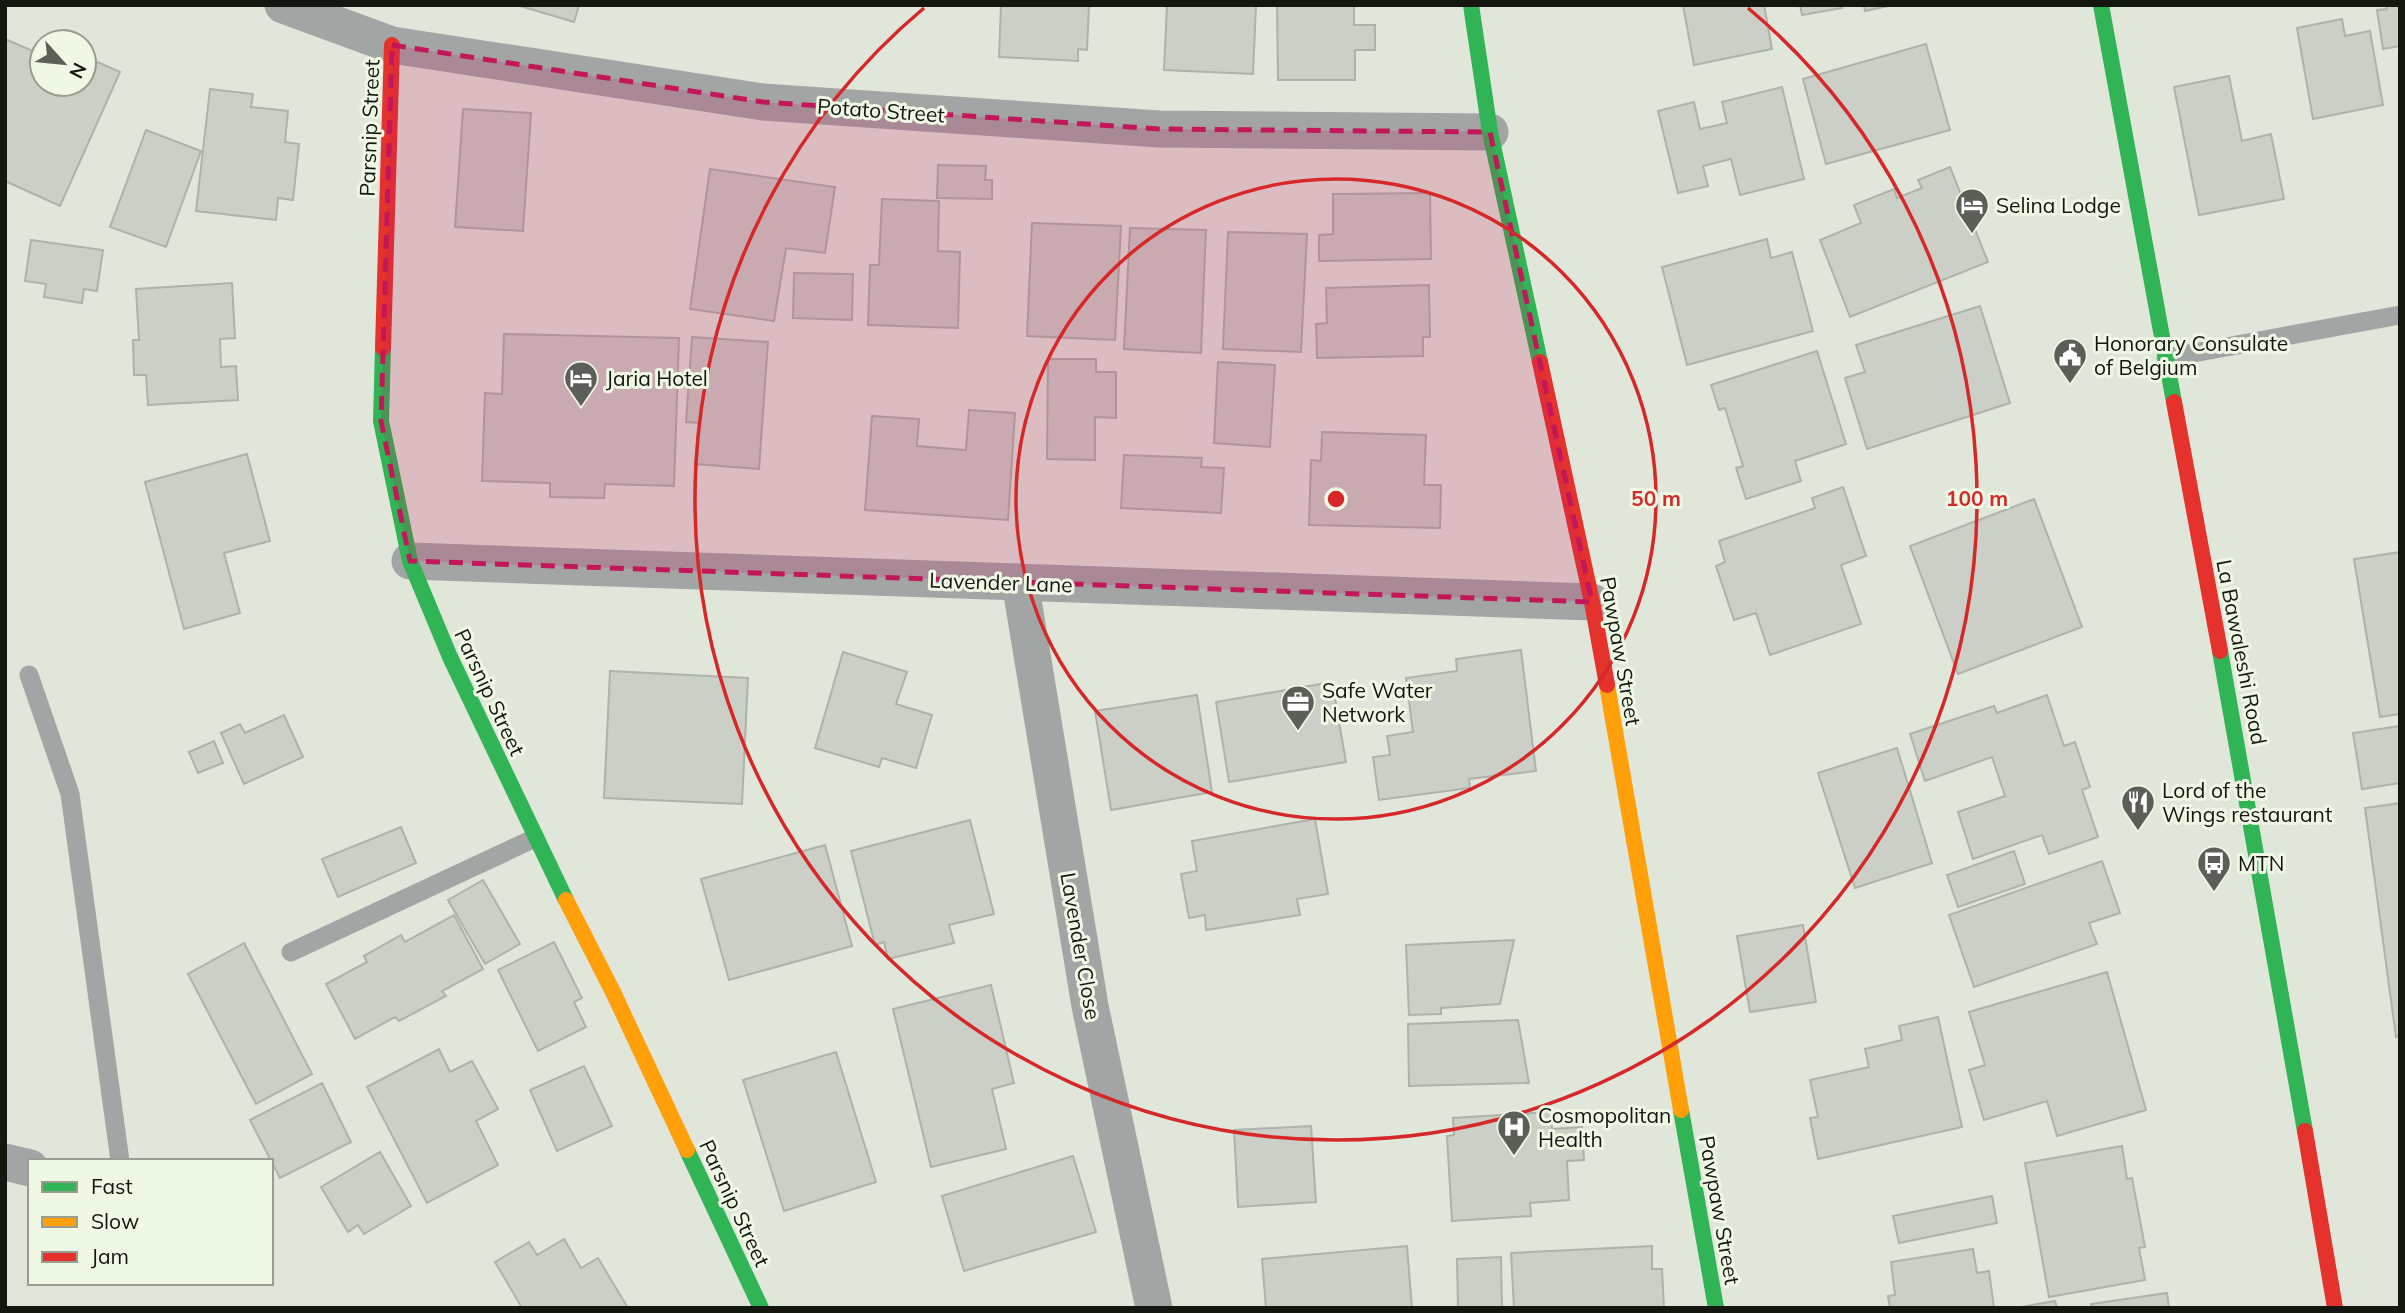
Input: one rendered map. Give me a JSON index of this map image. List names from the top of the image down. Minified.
{"streets":{"street":["Potato Street","Parsnip Street","Lavender Lane","Pawpaw Street","La Bawaleshi Road","Lavender Close"]},"crossings":[["Potato Street","Parsnip Street"],["Potato Street","Pawpaw Street"],["Parsnip Street","Lavender Lane"],["Lavender Lane","Pawpaw Street"],["Lavender Lane","Lavender Close"]],"places":{"hotel":["Selina Lodge","Jaria Hotel"],"public building":["Honorary Consulate of Belgium"],"office":["Safe Water Network"],"restaurant":["Lord of the Wings restaurant"],"bus stop":["MTN"],"hospital":["Cosmopolitan Health"]},"legend":["Fast","Slow","Jam"],"north":"bottom right","rings":["50 m","100 m"]}
